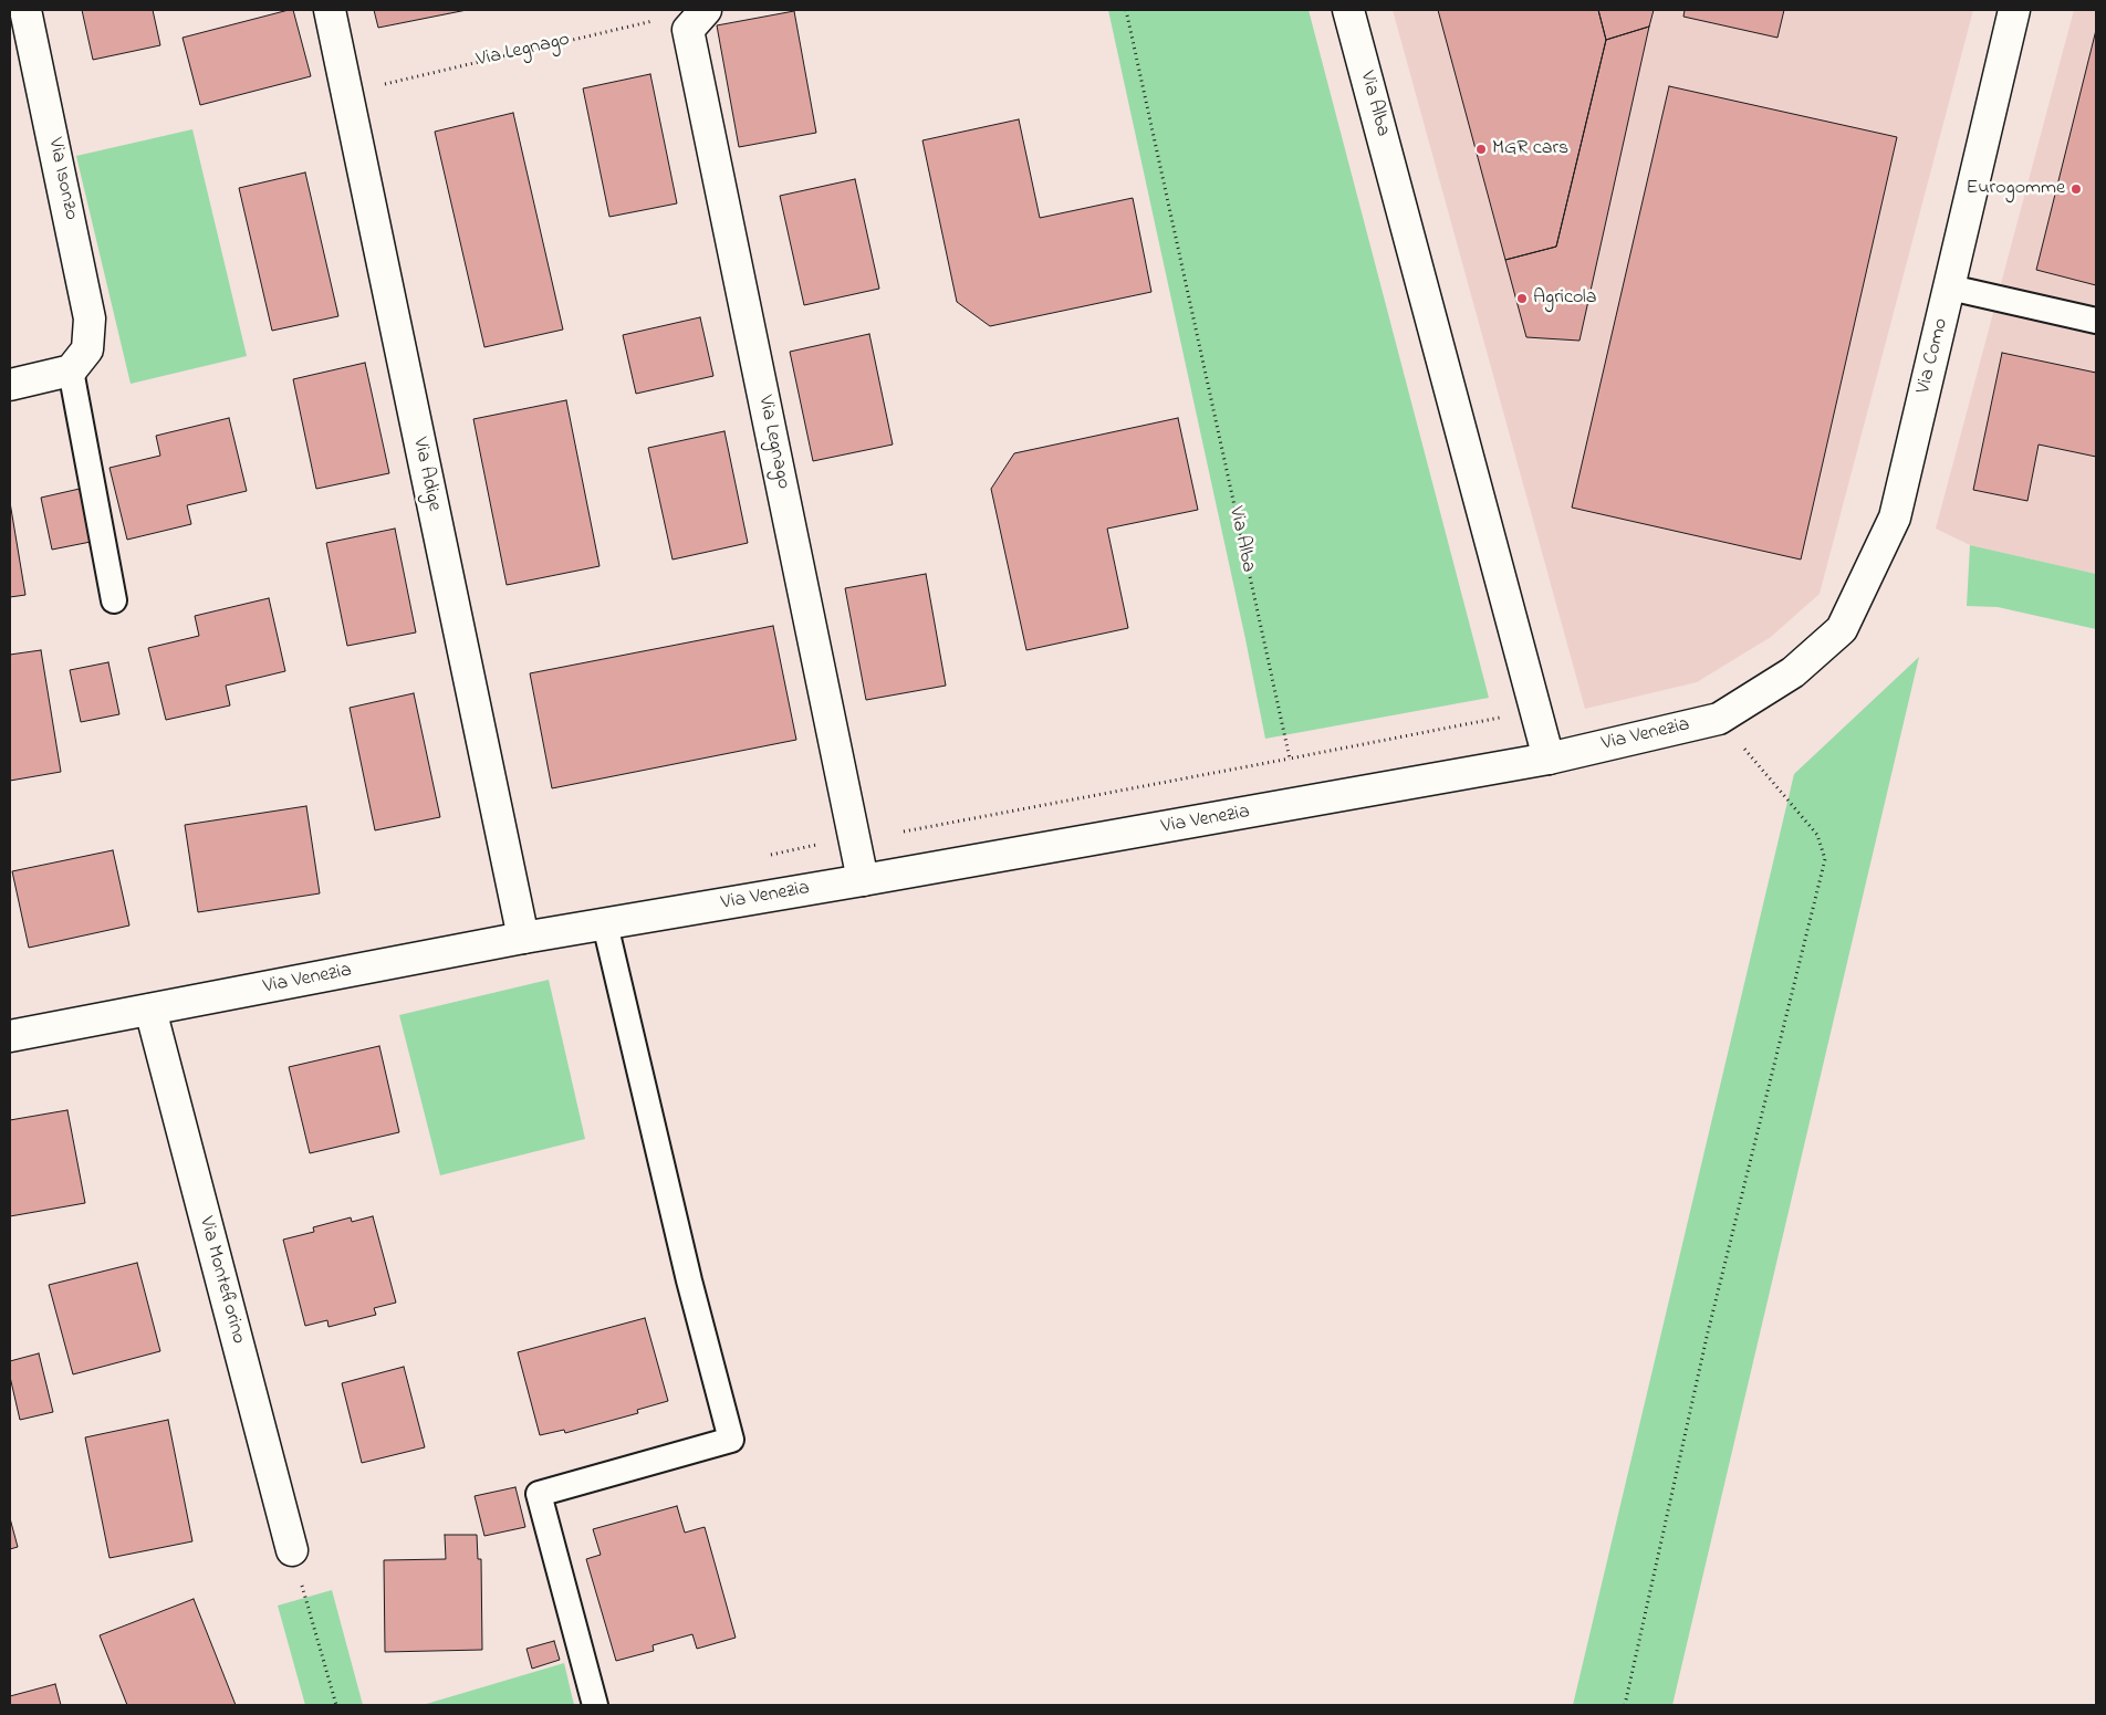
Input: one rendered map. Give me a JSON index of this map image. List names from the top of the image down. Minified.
{"streets":{"street":["Via Legnago","Via Alba","Via Isonzo","Via Como","Via Adige","Via Venezia","Via Montefiorino"]},"crossings":[["Via Legnago","Via Adige"],["Via Legnago","Via Venezia"],["Via Alba","Via Venezia"],["Via Como","Via Venezia"],["Via Adige","Via Venezia"],["Via Venezia","Via Montefiorino"]],"places":["MGR cars","Eurogomme","Agricola"]}
